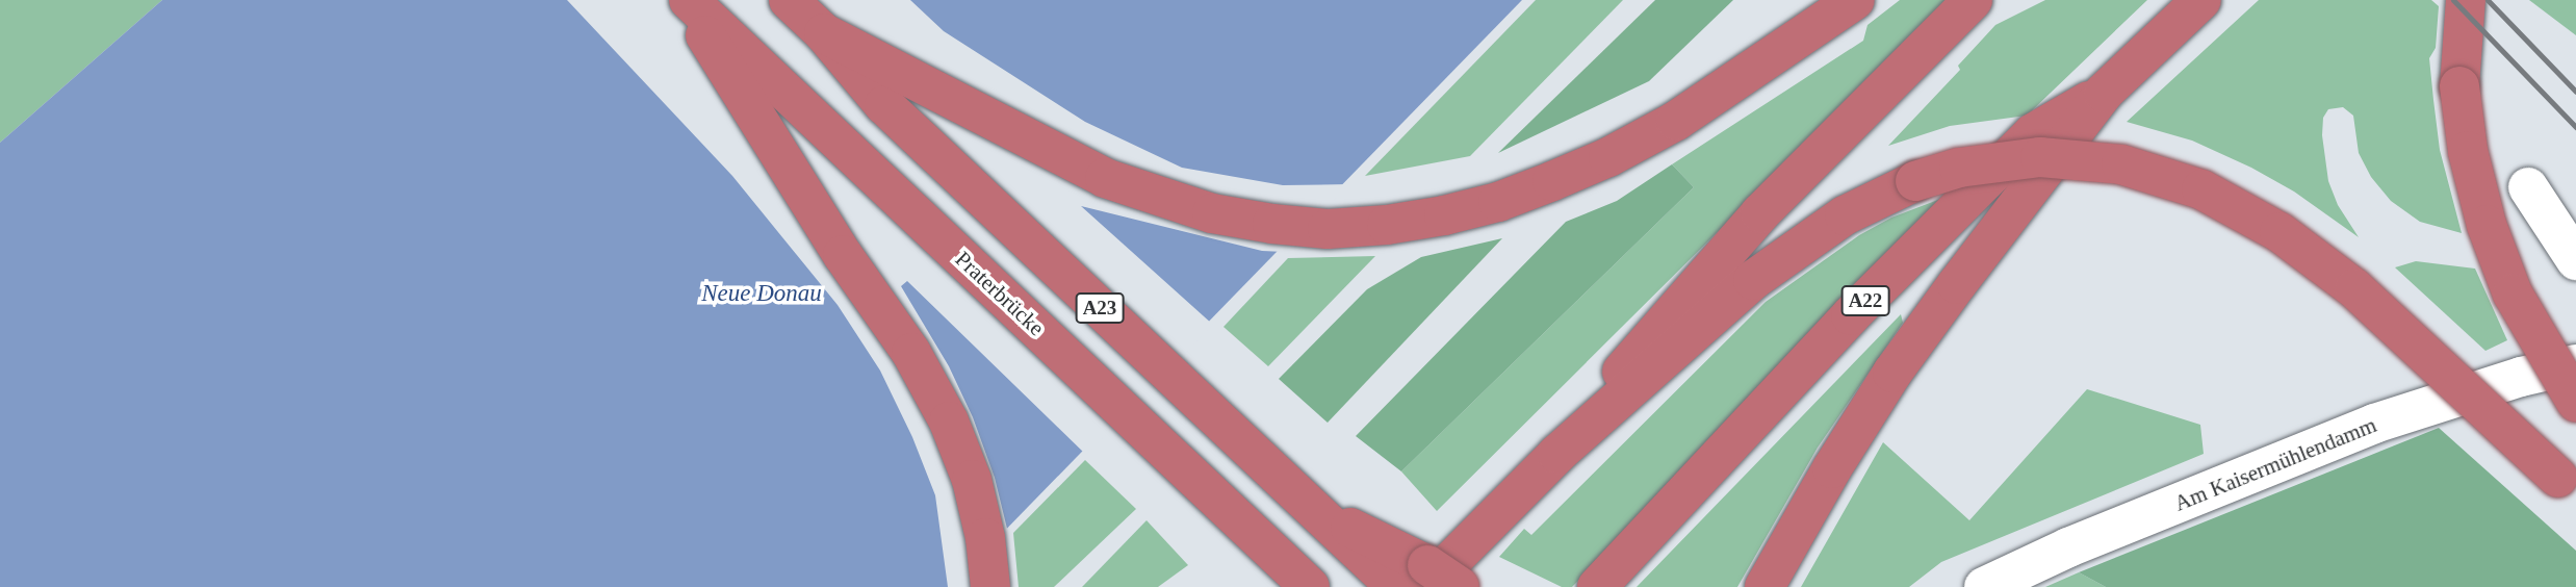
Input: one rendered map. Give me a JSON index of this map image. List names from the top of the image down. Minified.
{"streets":{"highway":["Praterbrücke","A22","A23"],"street":["Am Kaisermühlendamm"]},"water":["Neue Donau"]}
